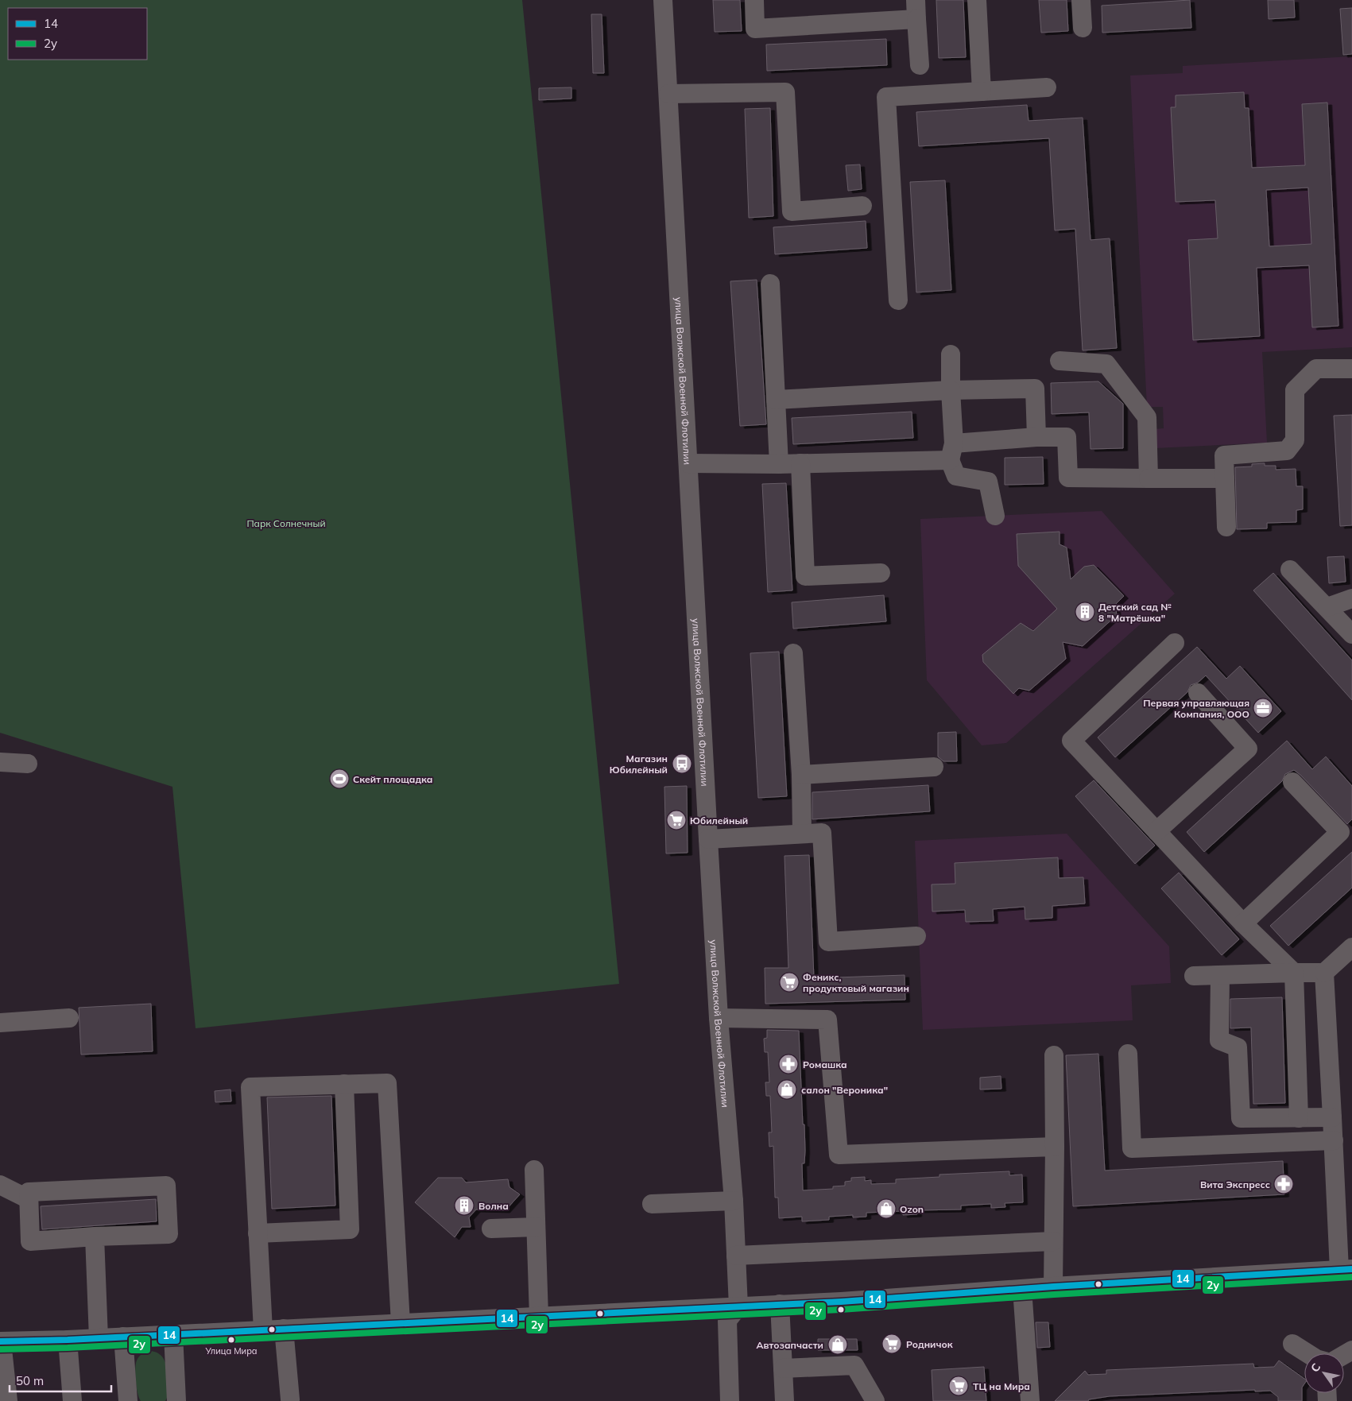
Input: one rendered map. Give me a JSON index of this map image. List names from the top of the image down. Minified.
{"streets":{"street":["улица Волжской Военной Флотилии"]},"parks":["Парк Солнечный"],"places":{"building":["Детский сад № 8 \"Матрёшка\"","Волна"],"office":["Первая управляющая Компания, ООО"],"bus stop":["Магазин Юбилейный"],"sports":["Скейт площадка"],"supermarket":["Юбилейный","Феникс, продуктовый магазин","Родничок","ТЦ на Мира"],"pharmacy":["Ромашка","Вита Экспресс"],"shop":["салон \"Вероника\"","Ozon","Автозапчасти"],"other":["Улица Мира"]},"lines":["transit line 14","transit line 2у"],"legend":["14","2у"],"scale_bar":"50 m","north":"top left"}
